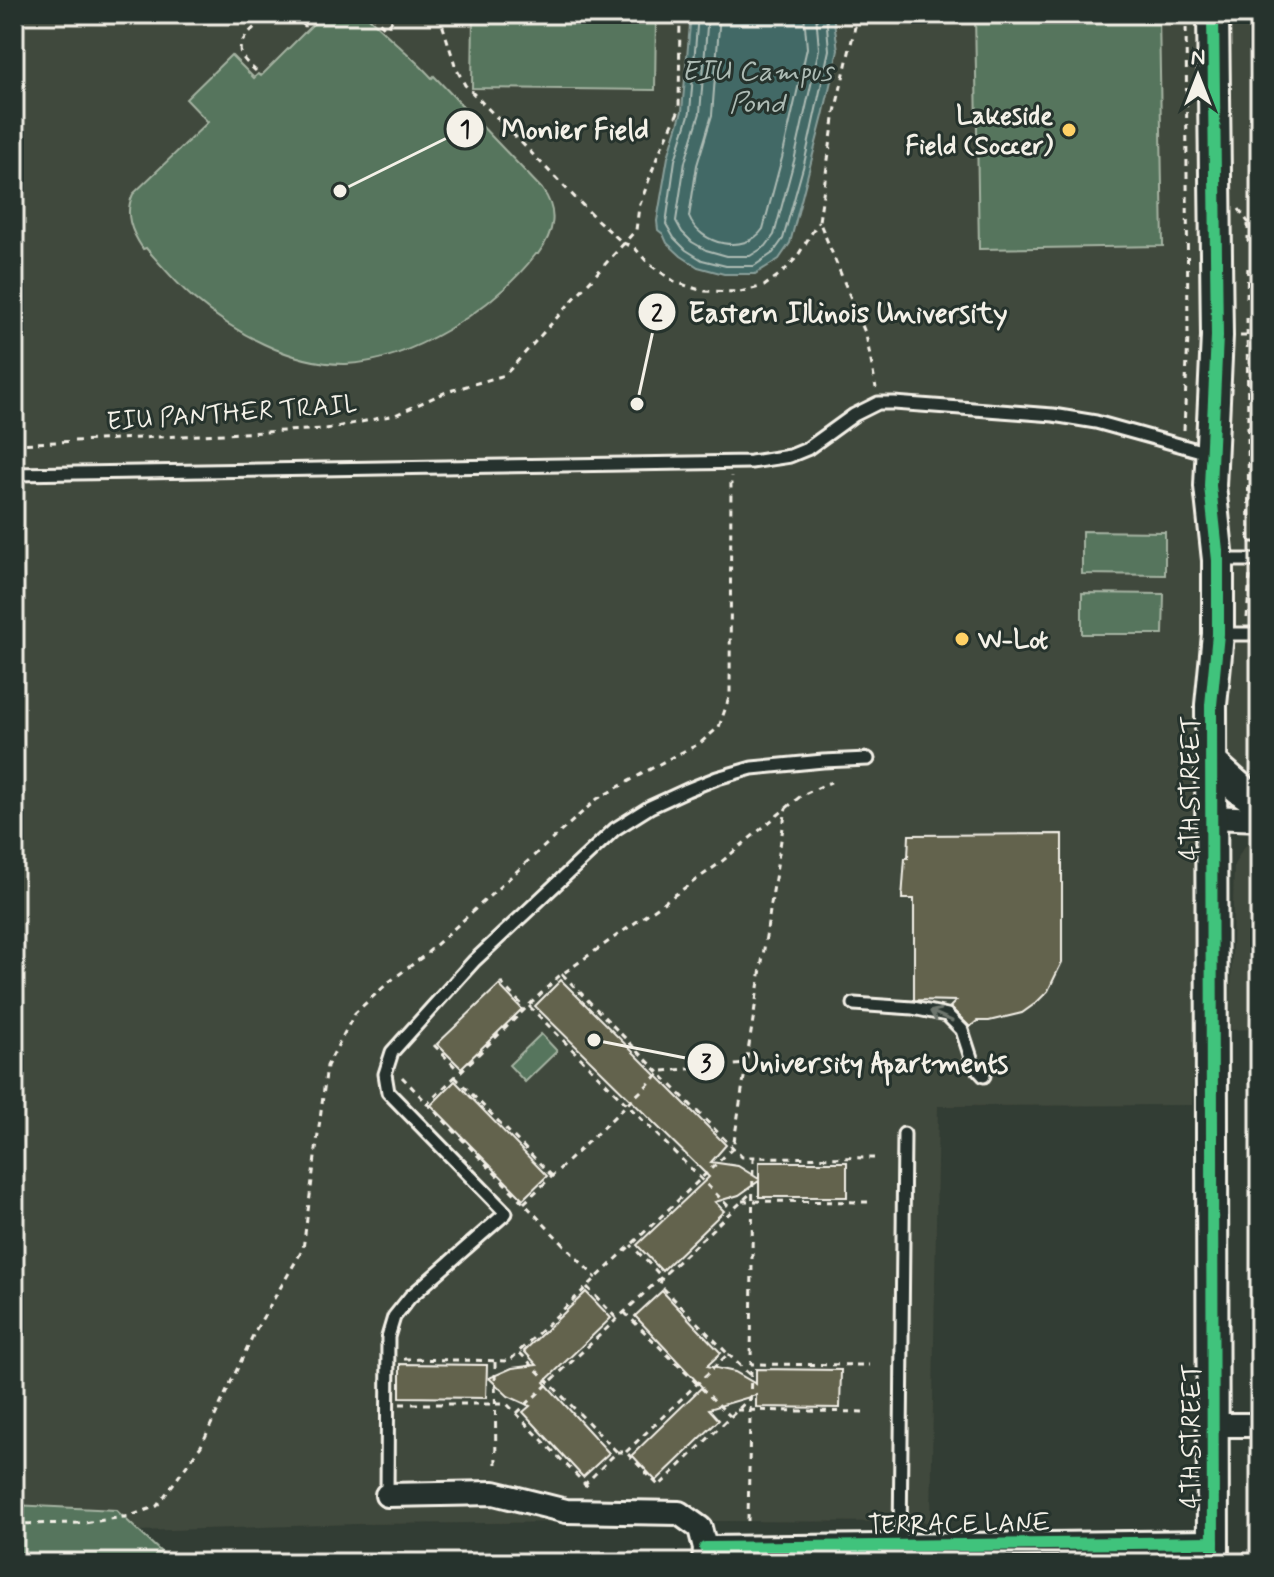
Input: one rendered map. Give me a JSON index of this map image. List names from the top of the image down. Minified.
{"streets":{"street":["4TH STREET","TERRACE LANE"],"path":["EIU PANTHER TRAIL"]},"crossings":[["4TH STREET","TERRACE LANE"]],"water":["EIU Campus Pond"],"places":["Lakeside Field (Soccer)","Monier Field","Eastern Illinois University","W-Lot","University Apartments"],"north":"top"}
